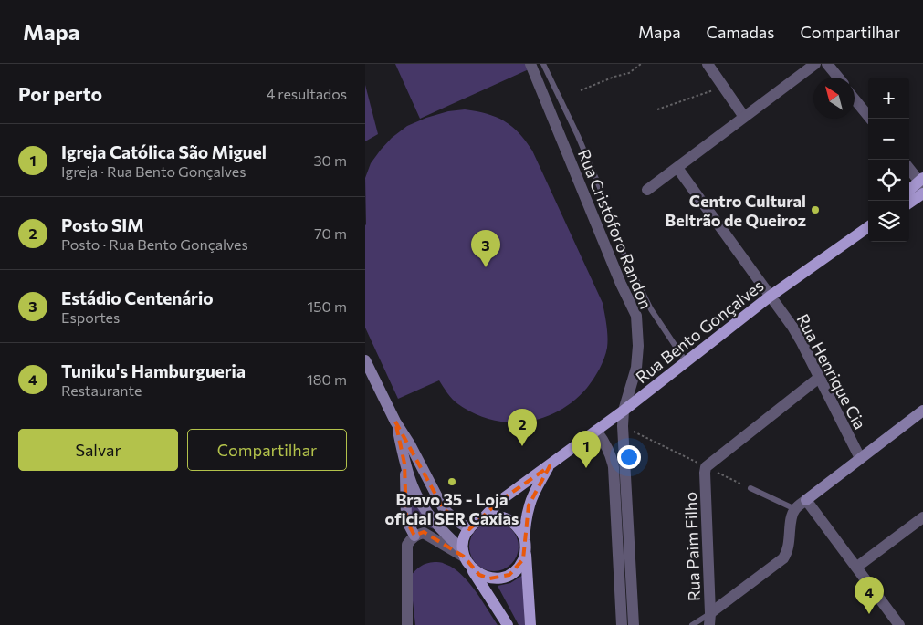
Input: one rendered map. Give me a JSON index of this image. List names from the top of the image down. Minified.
{"streets":{"main road":["Rua Bento Gonçalves"],"street":["Rua Cristóforo Randon","Rua Henrique Cia","Rua Paim Filho"]},"crossings":[["Rua Cristóforo Randon","Rua Bento Gonçalves"],["Rua Bento Gonçalves","Rua Henrique Cia"]],"places":["Centro Cultural Beltrão de Queiroz","Bravo 35 - Loja oficial SER Caxias"],"north":"top left","page":{"header":"Mapa","nav":["Mapa","Camadas","Compartilhar"],"heading":["Por perto","4 resultados"],"map_buttons":["+","−"],"list":[{"mark":"1","name":"Igreja Católica São Miguel","note":"Igreja · Rua Bento Gonçalves","value":"30 m"},{"mark":"2","name":"Posto SIM","note":"Posto · Rua Bento Gonçalves","value":"70 m"},{"mark":"3","name":"Estádio Centenário","note":"Esportes","value":"150 m"},{"mark":"4","name":"Tuniku's Hamburgueria","note":"Restaurante","value":"180 m"}],"pins":["3","2","1","4"],"buttons":["Salvar","Compartilhar"]}}
